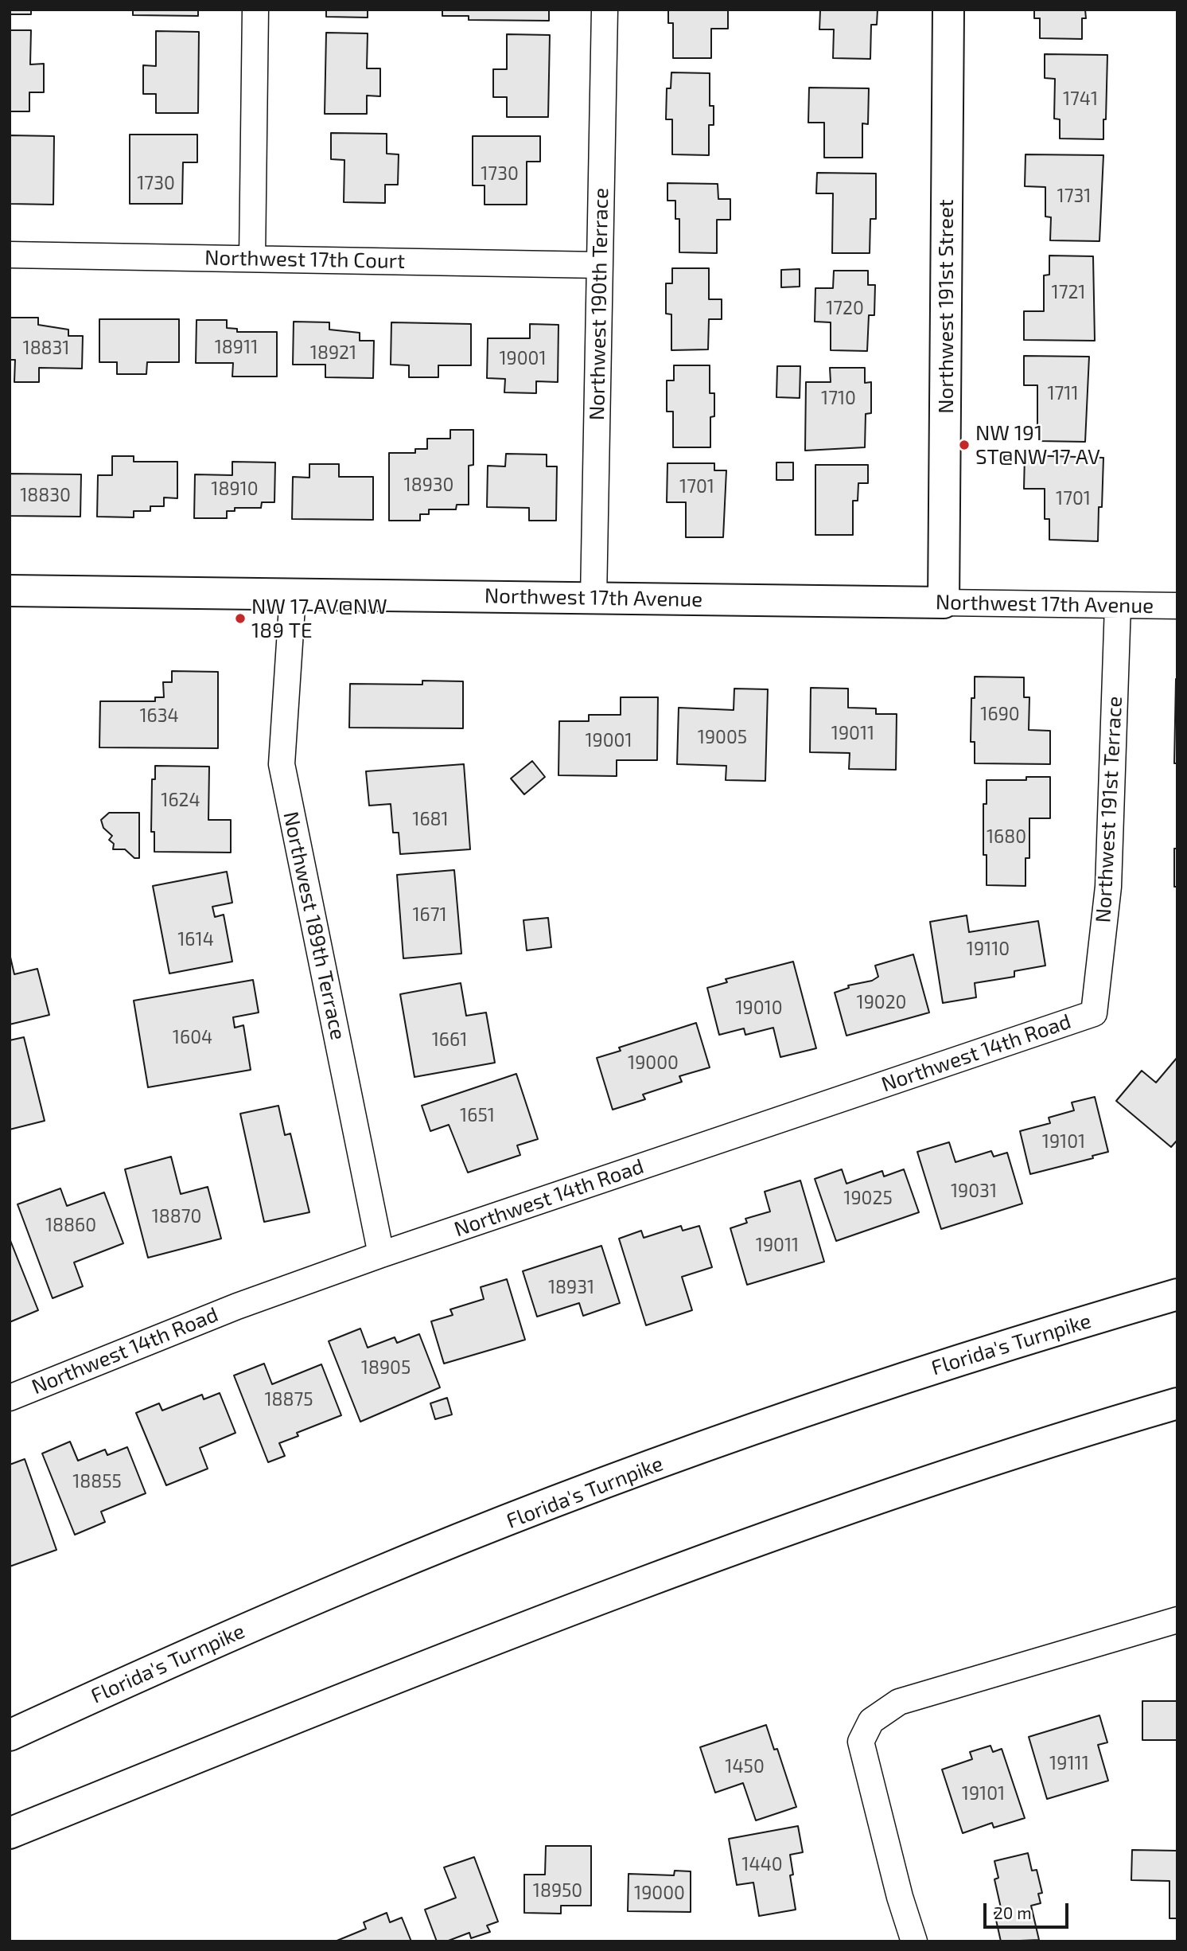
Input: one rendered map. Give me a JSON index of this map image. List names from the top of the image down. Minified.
{"streets":{"main road":["Northwest 191st Street","Northwest 17th Avenue","Florida's Turnpike"],"street":["Northwest 17th Court","Northwest 190th Terrace","Northwest 191st Terrace","Northwest 189th Terrace","Northwest 14th Road"]},"crossings":[["Northwest 17th Court","Northwest 190th Terrace"],["Northwest 190th Terrace","Northwest 17th Avenue"],["Northwest 191st Street","Northwest 17th Avenue"],["Northwest 17th Avenue","Northwest 191st Terrace"],["Northwest 17th Avenue","Northwest 189th Terrace"],["Northwest 191st Terrace","Northwest 14th Road"],["Northwest 189th Terrace","Northwest 14th Road"]],"places":["NW 191 ST@NW 17 AV","NW 17 AV@NW 189 TE"],"house_numbers":["1741","1730","1730","1731","1721","1720","18911","18831","18921","19001","1711","1710","18930","1701","18910","18830","1701","1690","1634","19011","19005","19001","1624","1681","1680","1671","1614","19110","19020","19010","1604","1661","19000","1651","19101","19031","19025","18870","18860","19011","18931","18905","18875","18855","19111","1450","19101","1440","18950","19000"],"scale_bar":"20 m"}
